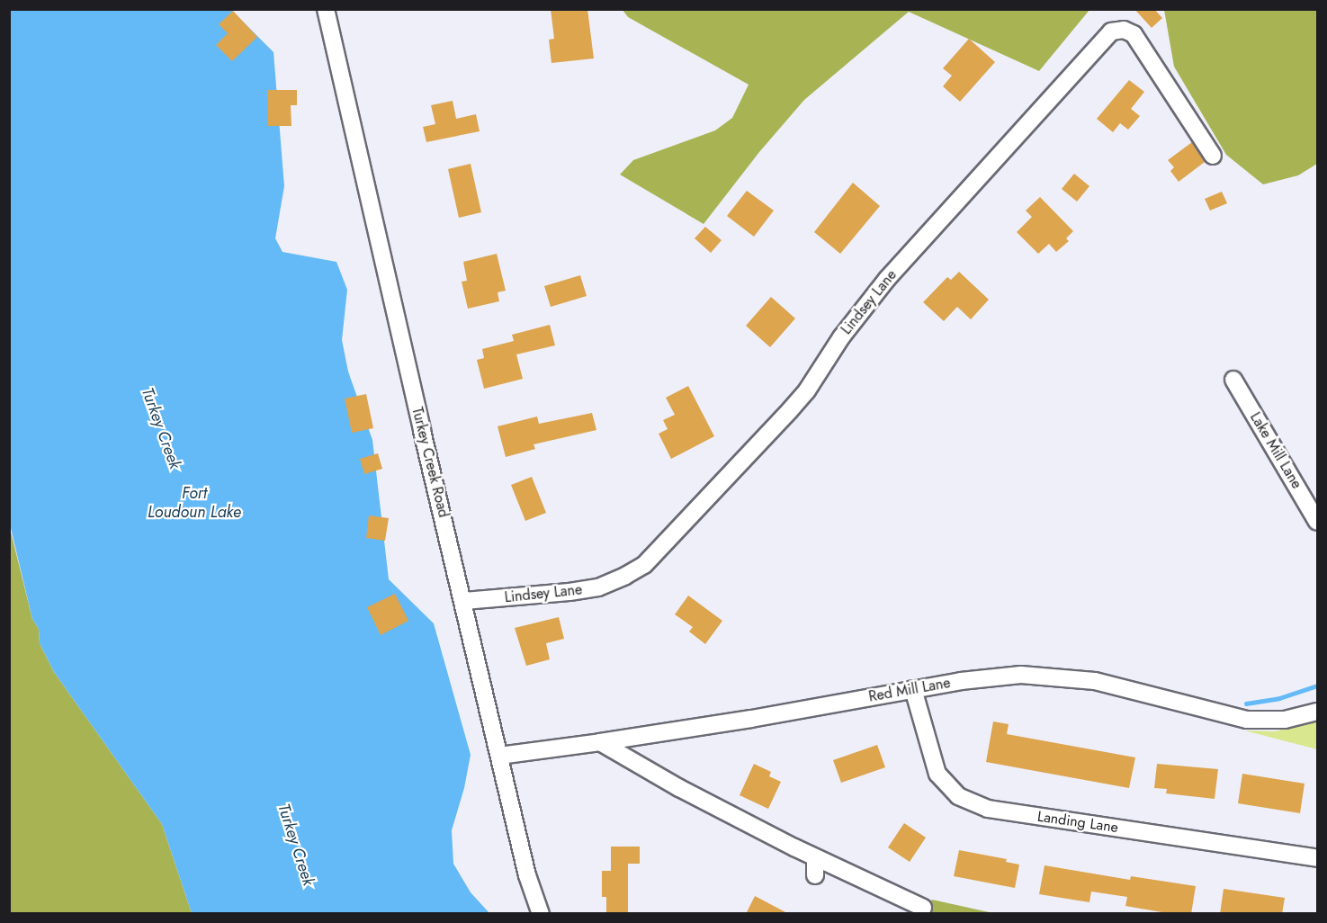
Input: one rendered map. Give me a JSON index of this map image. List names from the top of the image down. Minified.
{"streets":{"street":["Lindsey Lane","Lake Mill Lane","Turkey Creek Road","Red Mill Lane","Landing Lane"]},"crossings":[["Lindsey Lane","Turkey Creek Road"],["Turkey Creek Road","Red Mill Lane"],["Red Mill Lane","Landing Lane"]],"water":["Turkey Creek","Fort Loudoun Lake"]}
